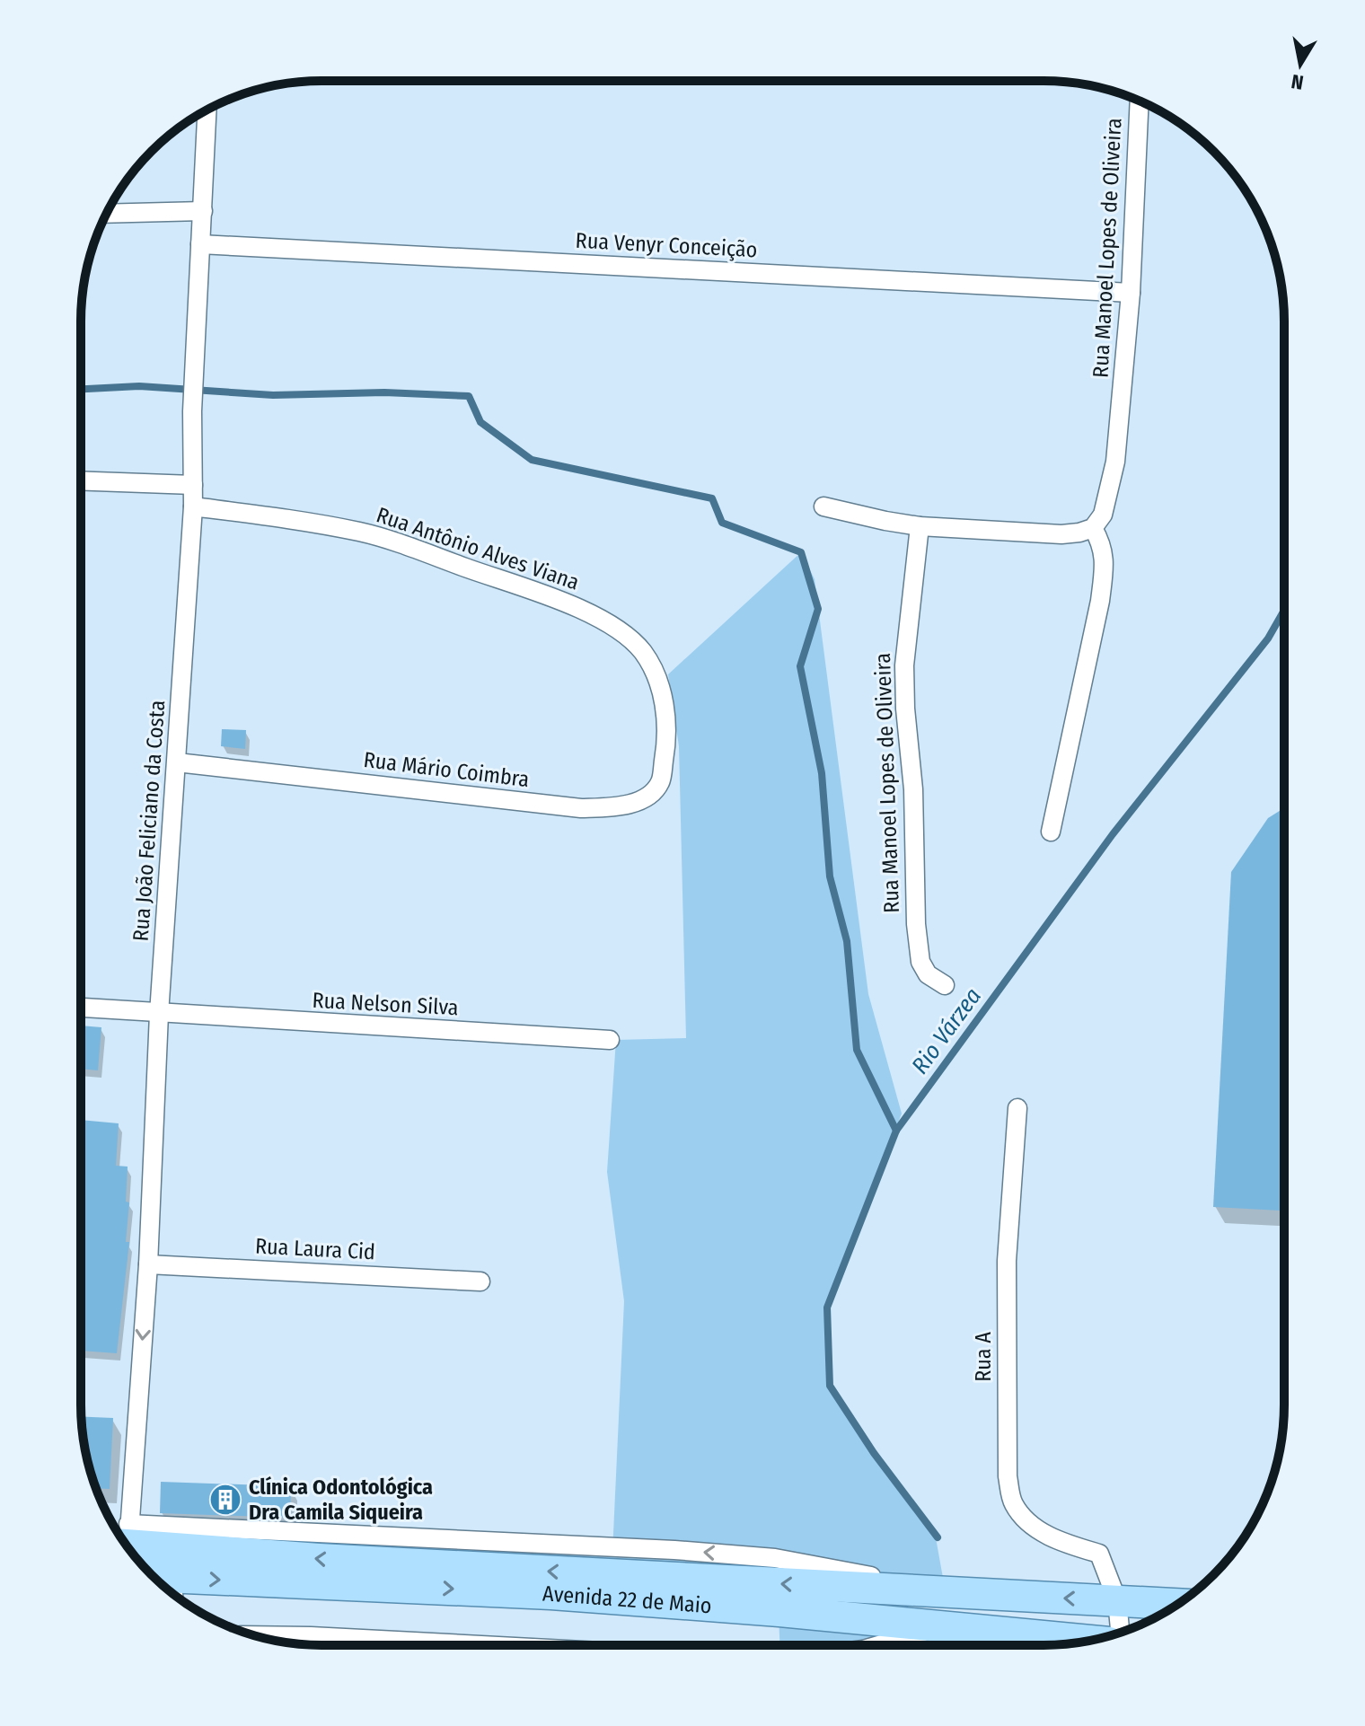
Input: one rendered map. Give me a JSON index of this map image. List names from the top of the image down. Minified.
{"streets":{"main road":["Avenida 22 de Maio"],"street":["Rua Venyr Conceição","Rua Manoel Lopes de Oliveira","Rua Antônio Alves Viana","Rua Mário Coimbra","Rua João Feliciano da Costa","Rua Nelson Silva","Rua Laura Cid","Rua A"]},"crossings":[["Rua Venyr Conceição","Rua Manoel Lopes de Oliveira"],["Rua Venyr Conceição","Rua João Feliciano da Costa"],["Rua Antônio Alves Viana","Rua Mário Coimbra"],["Rua Antônio Alves Viana","Rua João Feliciano da Costa"],["Rua Mário Coimbra","Rua João Feliciano da Costa"],["Rua João Feliciano da Costa","Rua Nelson Silva"],["Rua João Feliciano da Costa","Rua Laura Cid"],["Rua João Feliciano da Costa","Avenida 22 de Maio"],["Rua A","Avenida 22 de Maio"]],"water":["Rio Várzea"],"places":{"building":["Clínica Odontológica Dra Camila Siqueira"]},"north":"bottom"}
